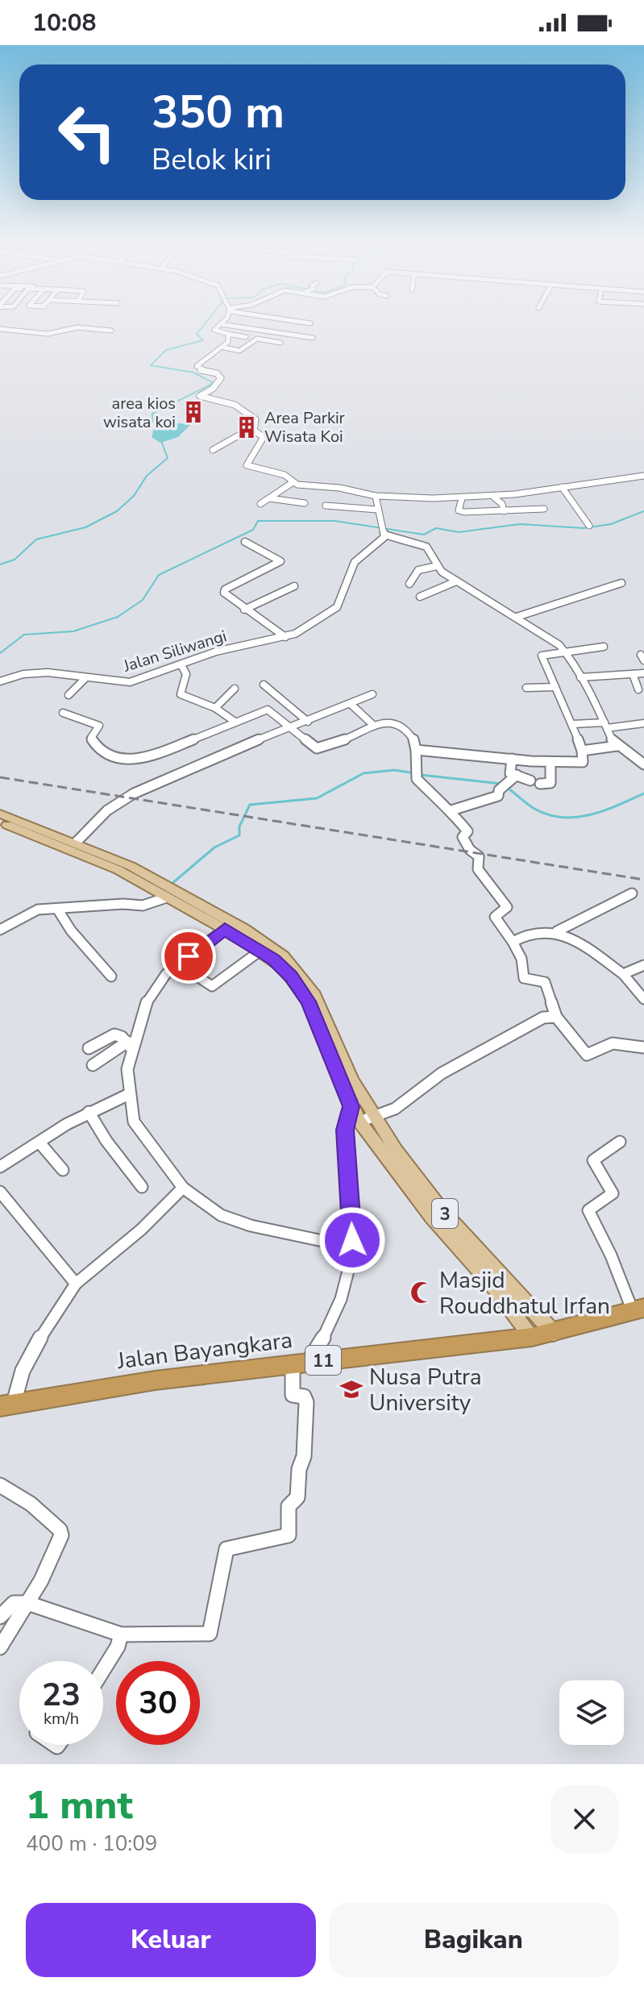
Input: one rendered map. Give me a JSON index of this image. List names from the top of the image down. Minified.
{"streets":{"highway":["Jalan Bayangkara","11"],"main road":["3"],"street":["Jalan Siliwangi"]},"crossings":[["3","Jalan Bayangkara"]],"places":{"building":["area kios wisata koi","Area Parkir Wisata Koi"],"mosque":["Masjid Rouddhatul Irfan"],"school or university":["Nusa Putra University"]},"page":{"status":"10:08","turn":["350 m","Belok kiri"],"speed":"23 km/h","limit":"30","heading":["1 mnt","400 m · 10:09"],"buttons":["Keluar","Bagikan"]}}
